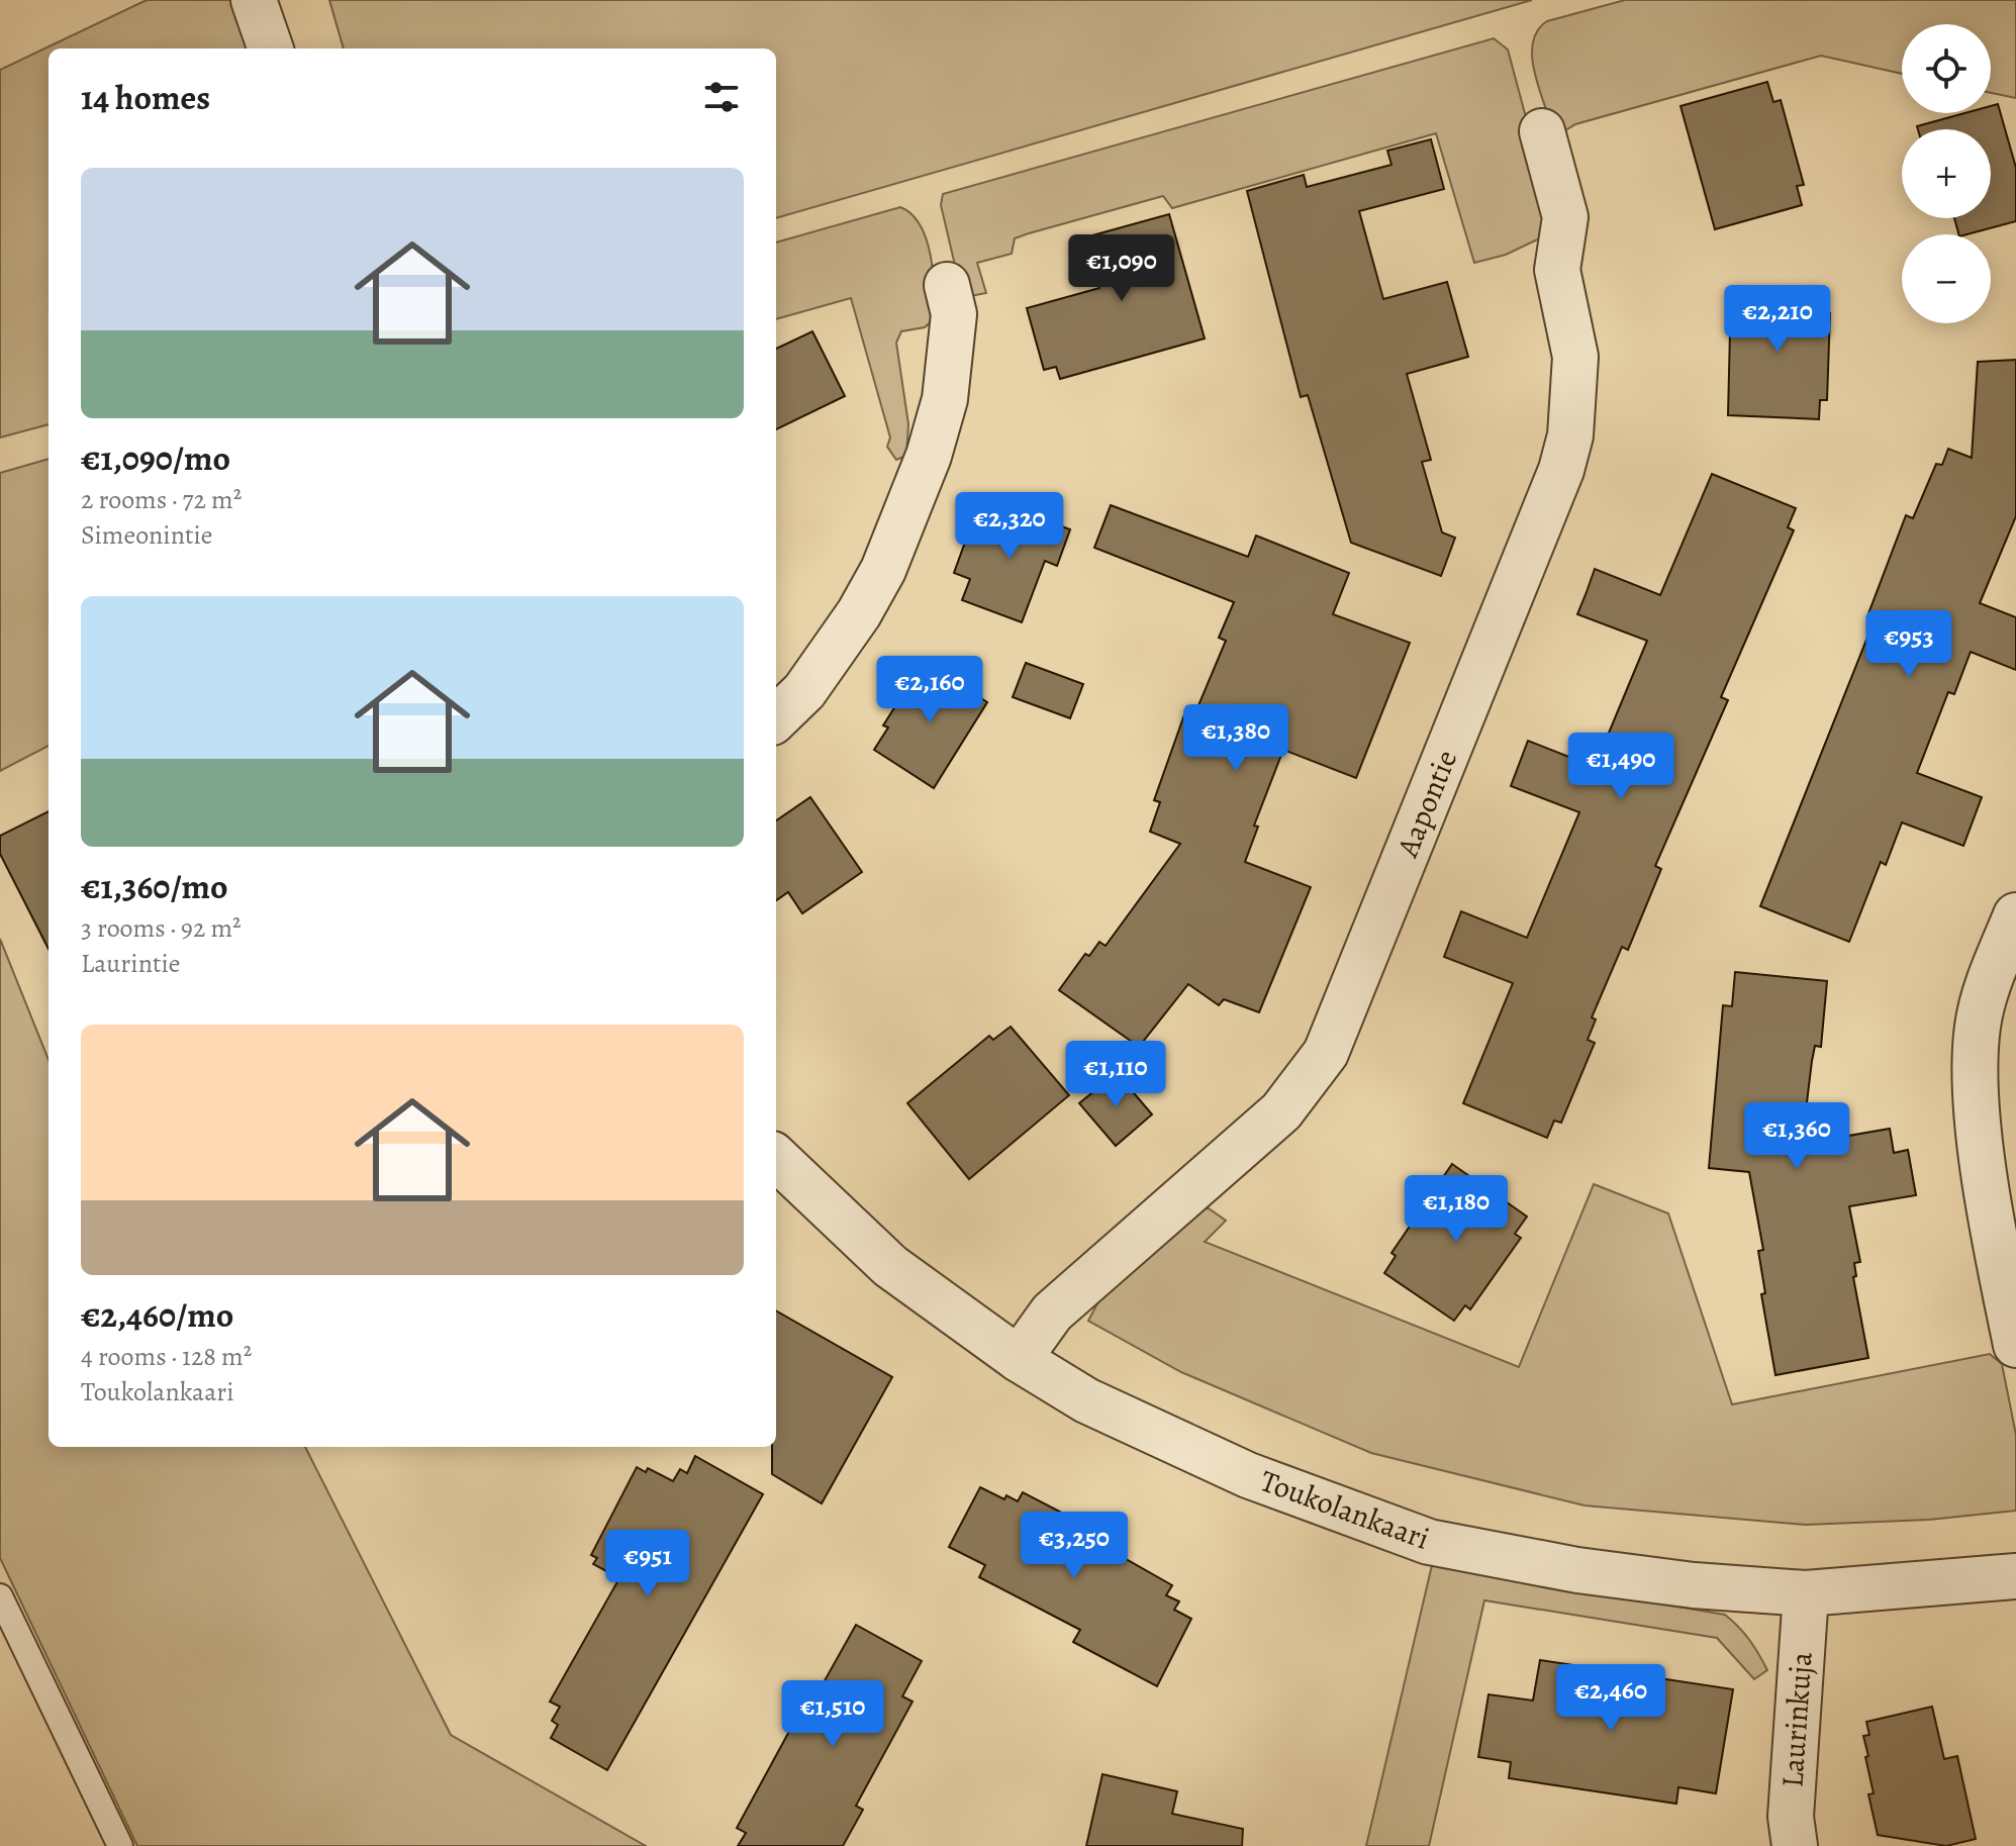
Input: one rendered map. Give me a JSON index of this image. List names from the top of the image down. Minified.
{"streets":{"street":["Aapontie","Toukolankaari","Laurinkuja"]},"crossings":[["Aapontie","Toukolankaari"],["Toukolankaari","Laurinkuja"]],"page":{"map_buttons":["+","−"],"heading":"14 homes","list":[{"name":"€1,090/mo","note":"2 rooms · 72 m² · Simeonintie"},{"name":"€1,360/mo","note":"3 rooms · 92 m² · Laurintie"},{"name":"€2,460/mo","note":"4 rooms · 128 m² · Toukolankaari"}],"price":["€1,090","€2,210","€2,320","€953","€2,160","€1,380","€1,490","€1,110","€1,360","€1,180","€3,250","€951","€2,460","€1,510"]}}
